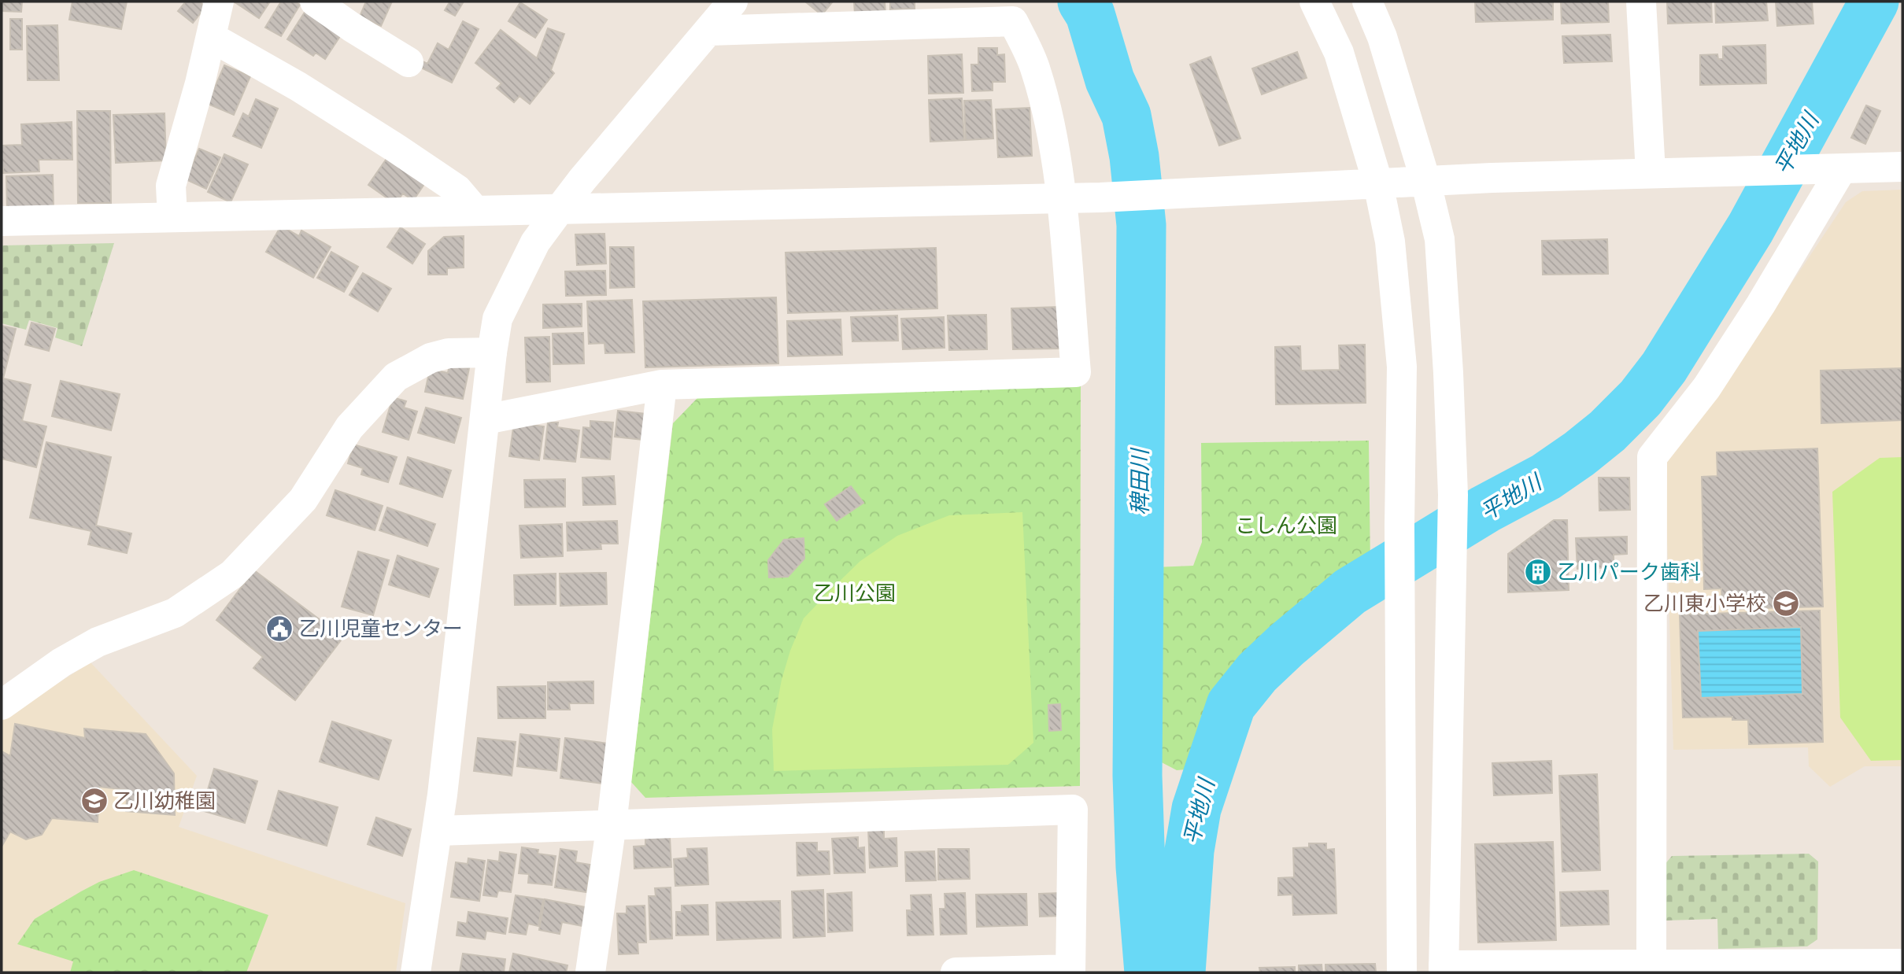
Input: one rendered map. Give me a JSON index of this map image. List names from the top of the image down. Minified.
{"water":["平地川","稗田川"],"parks":["こしん公園","乙川公園"],"places":{"building":["乙川パーク歯科"],"school or university":["乙川東小学校","乙川幼稚園"],"public building":["乙川児童センター"]}}
